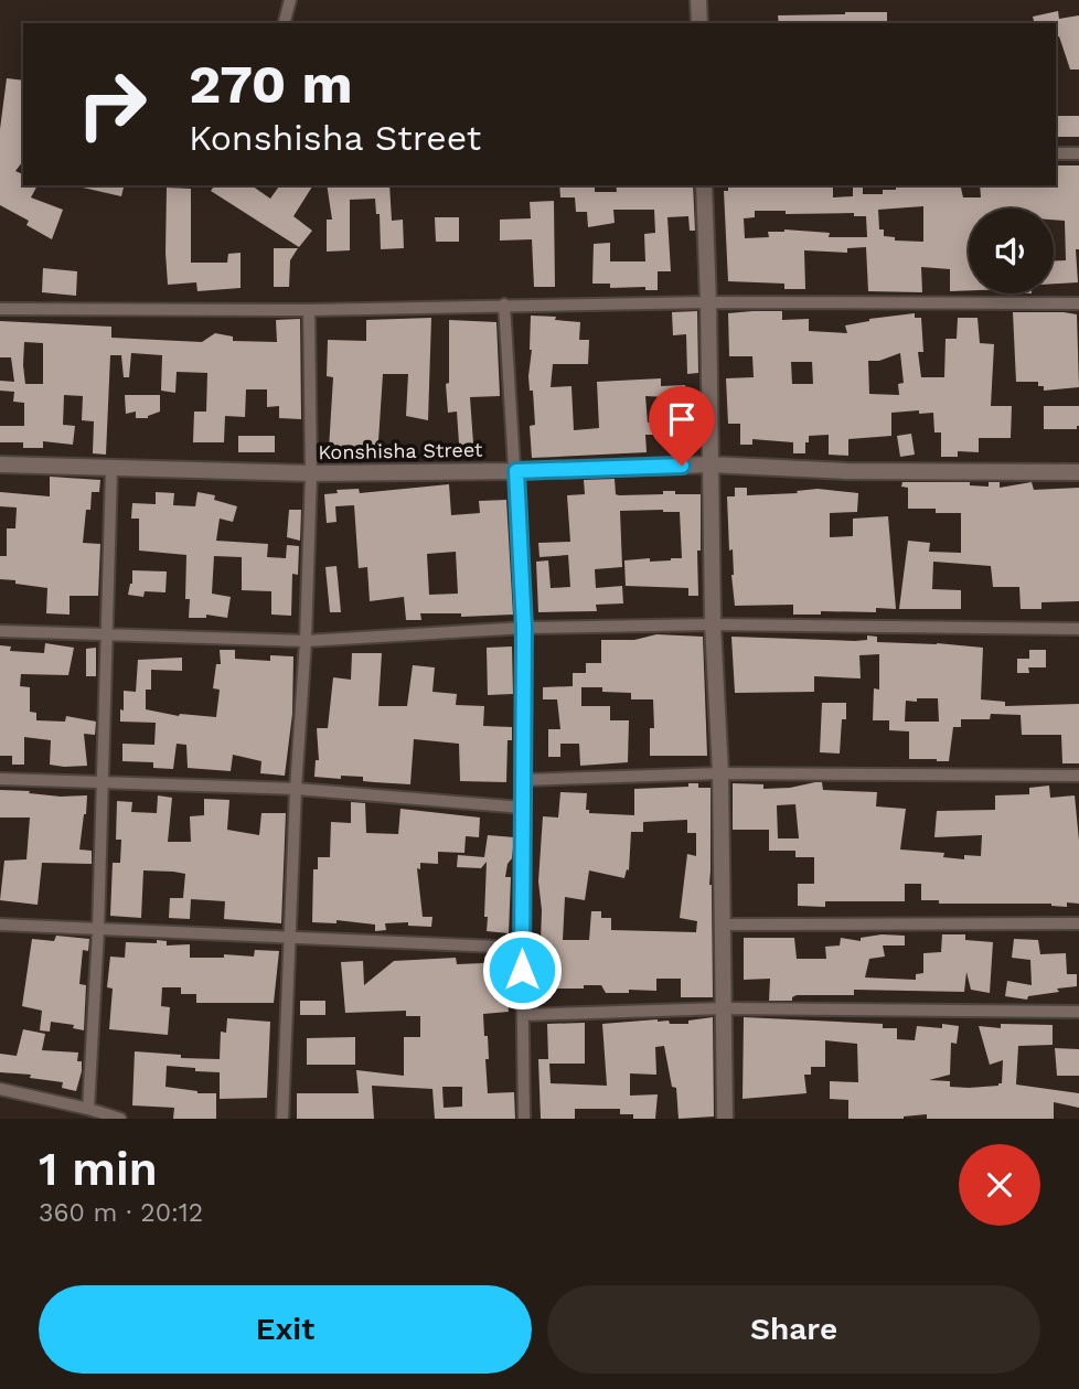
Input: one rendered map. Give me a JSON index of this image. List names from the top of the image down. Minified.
{"streets":{"street":["Konshisha Street"]},"page":{"turn":["270 m","Konshisha Street"],"heading":["1 min","360 m · 20:12"],"buttons":["Exit","Share"]}}
